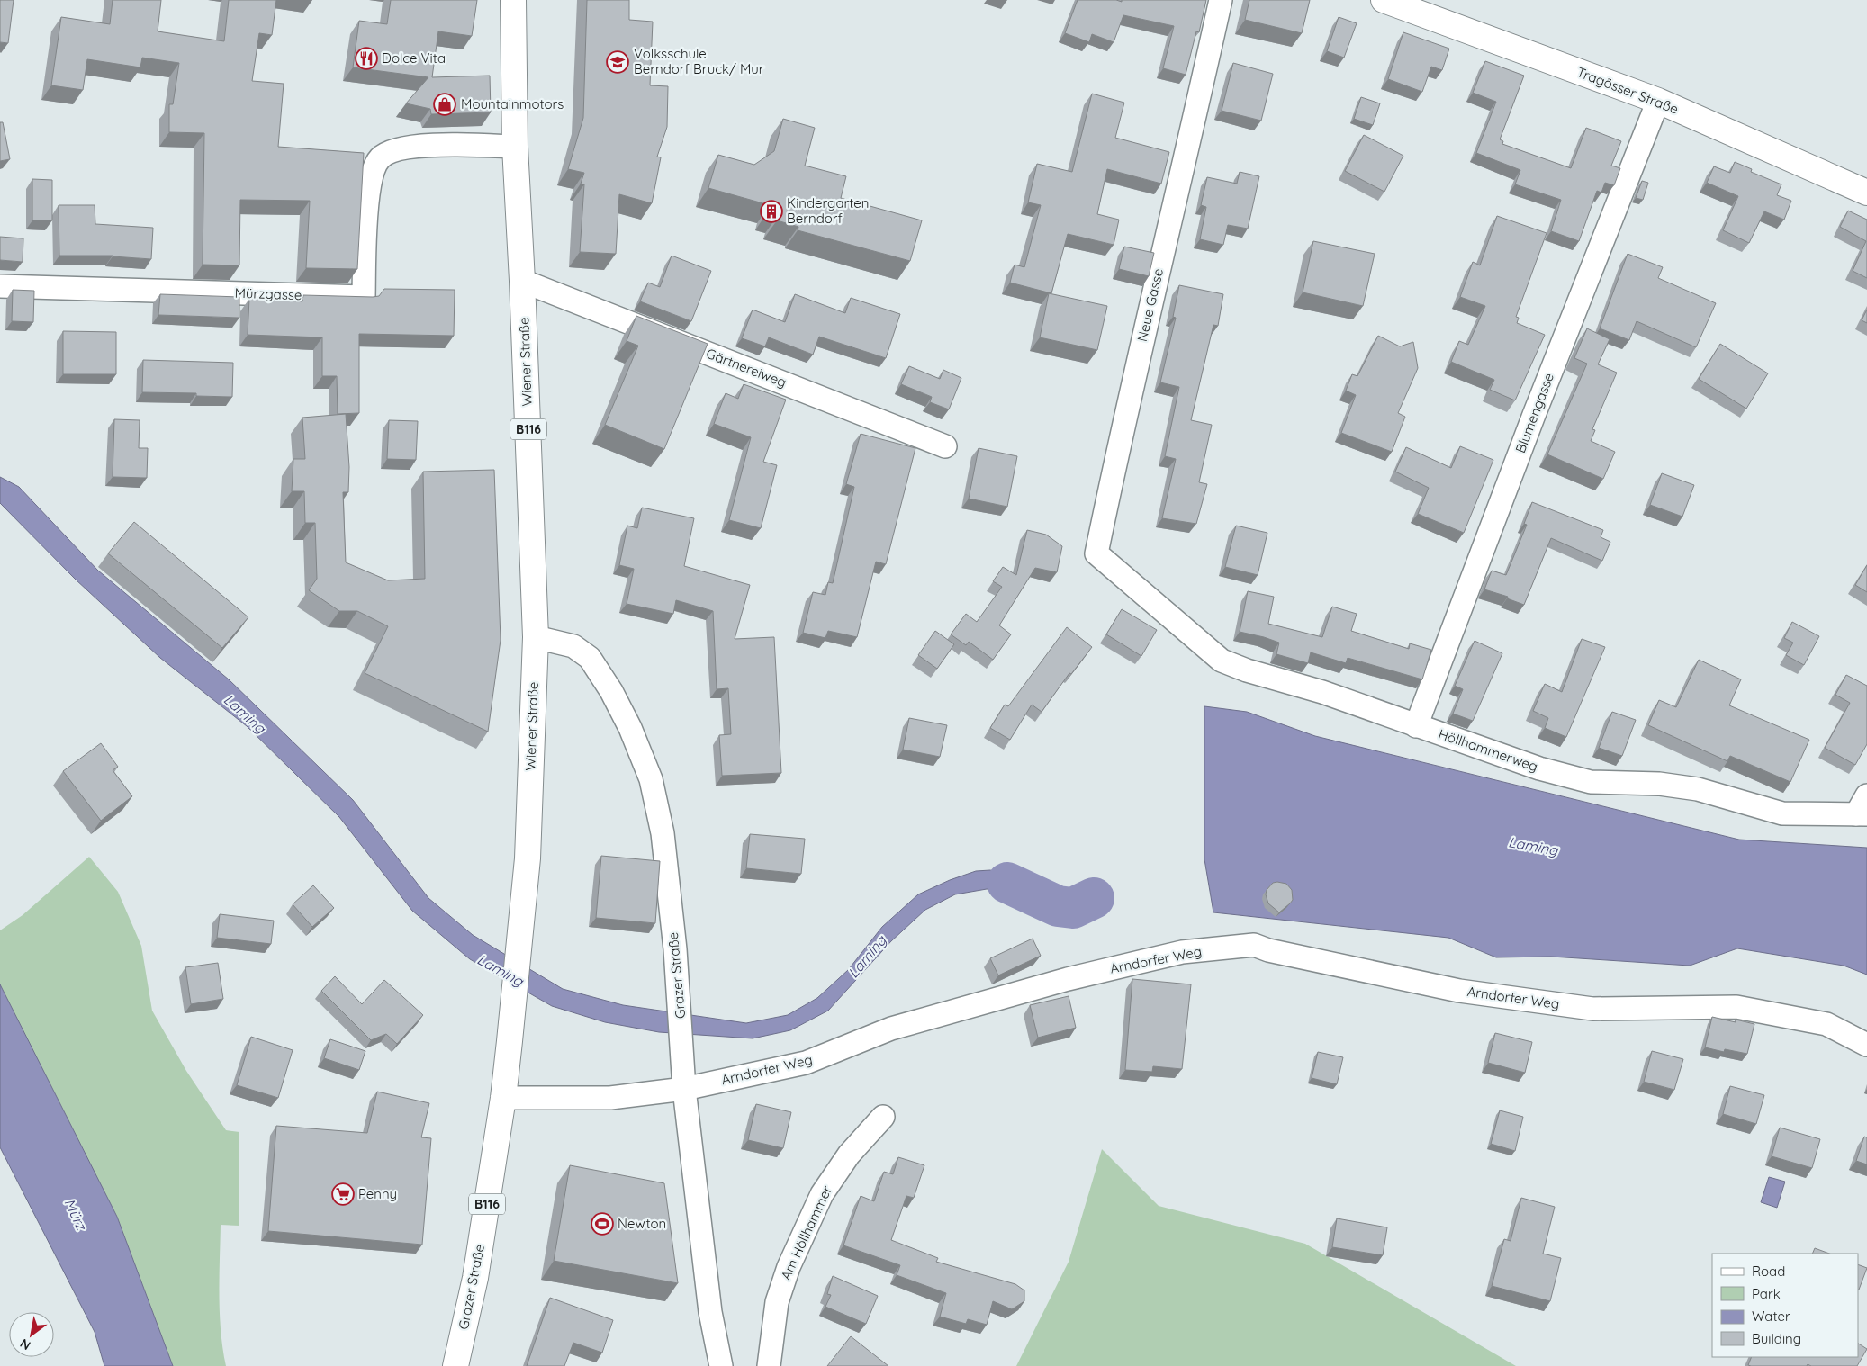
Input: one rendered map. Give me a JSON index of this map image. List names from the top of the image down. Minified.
{"streets":{"main road":["Tragösser Straße","Wiener Straße","B116","Grazer Straße"],"street":["Mürzgasse","Neue Gasse","Gärtnereiweg","Blumengasse","Höllhammerweg","Arndorfer Weg","Am Höllhammer"]},"crossings":[["Tragösser Straße","Blumengasse"],["Mürzgasse","Wiener Straße"],["Neue Gasse","Höllhammerweg"],["Wiener Straße","Gärtnereiweg"],["Wiener Straße","Grazer Straße"],["Blumengasse","Höllhammerweg"],["Arndorfer Weg","Grazer Straße"]],"water":["Laming","Mürz"],"places":{"restaurant":["Dolce Vita"],"school or university":["Volksschule Berndorf Bruck/ Mur"],"shop":["Mountainmotors"],"building":["Kindergarten Berndorf"],"supermarket":["Penny"],"sports":["Newton"]},"legend":["Road","Park","Water","Building"],"north":"bottom left"}
